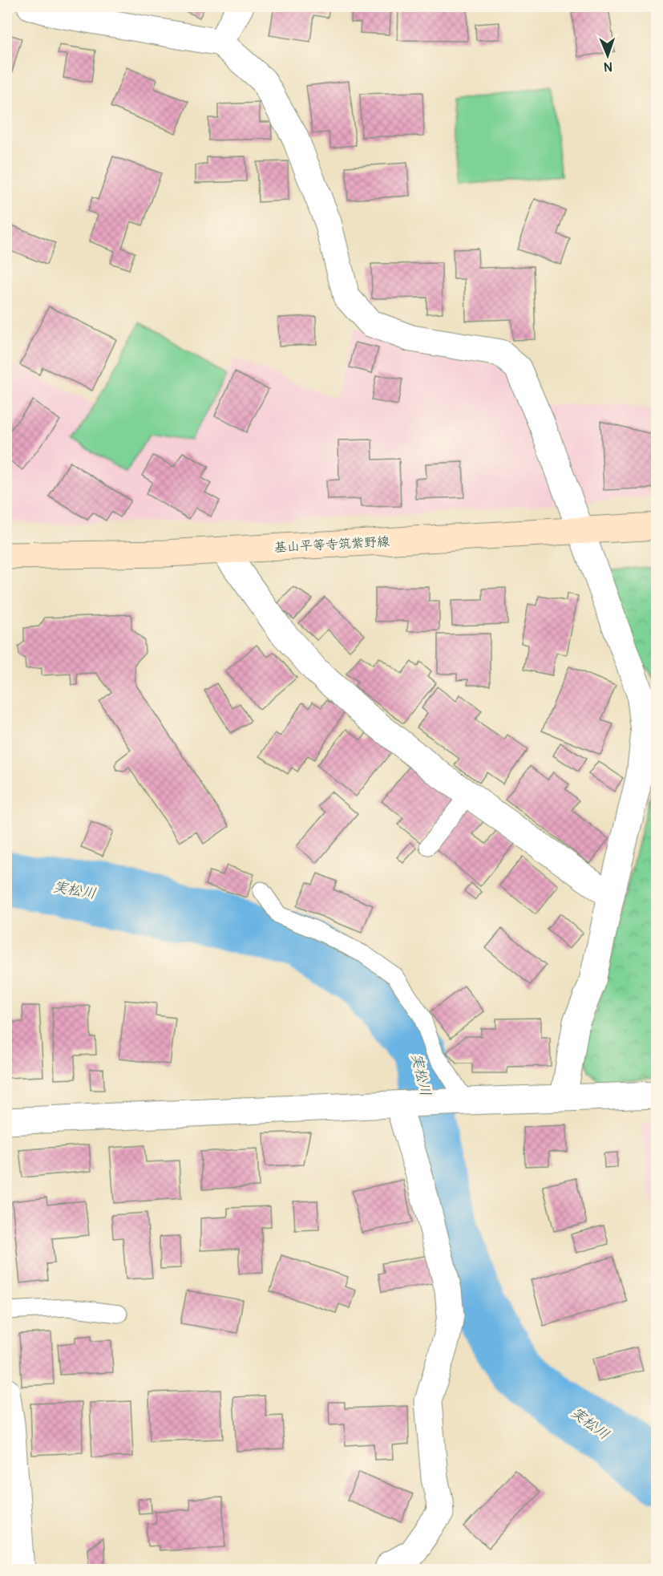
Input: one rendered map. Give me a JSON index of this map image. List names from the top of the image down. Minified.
{"streets":{"main road":["基山平等寺筑紫野線"]},"water":["実松川"],"north":"bottom"}
